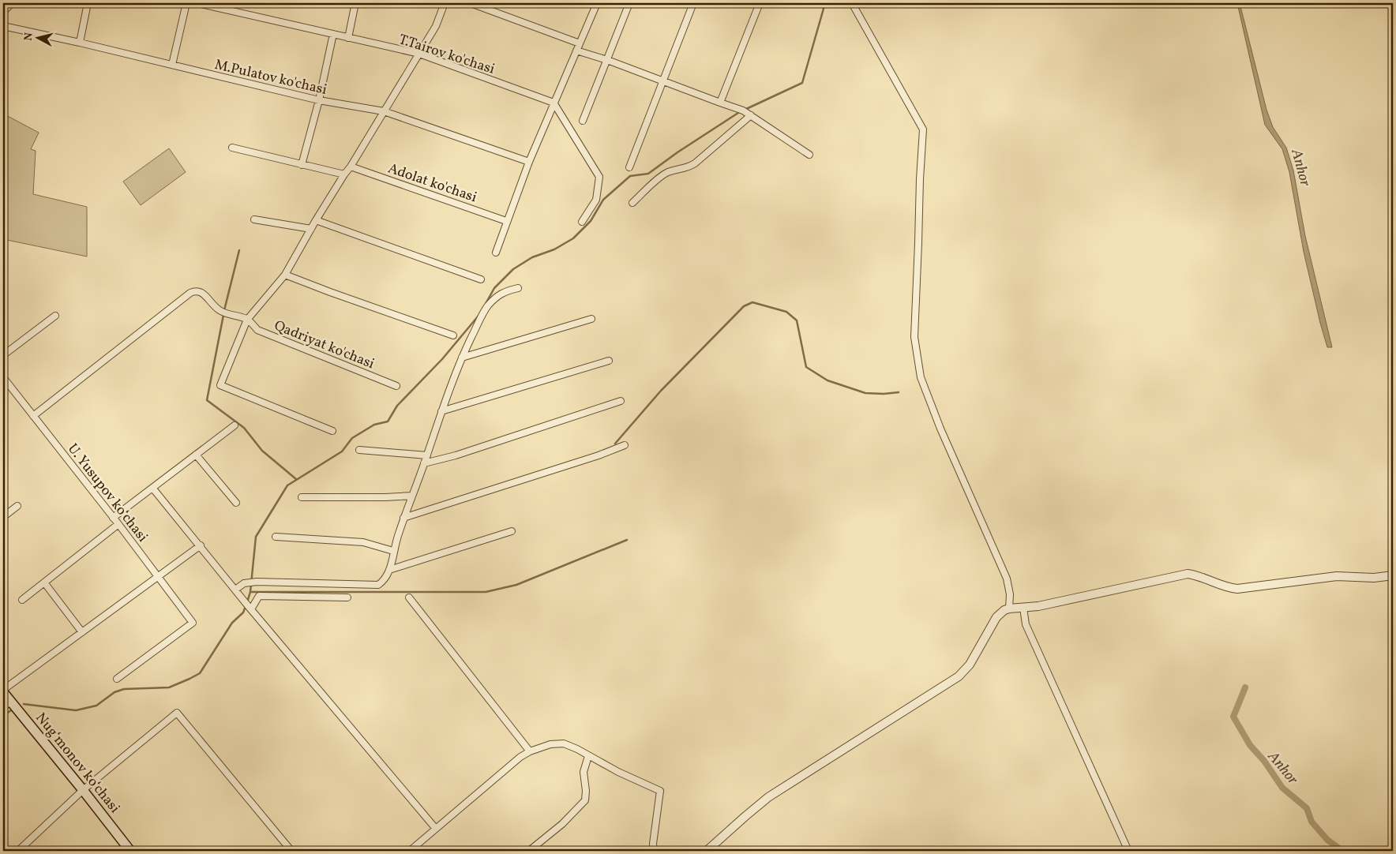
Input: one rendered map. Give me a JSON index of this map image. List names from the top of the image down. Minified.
{"streets":{"main road":["Nugʻmonov koʻchasi"],"street":["T.Tairov ko'chasi","M.Pulatov ko'chasi","Adolat ko'chasi","Qadriyat ko'chasi","U. Yusupov ko‘chasi"]},"water":["Anhor"],"north":"left"}
